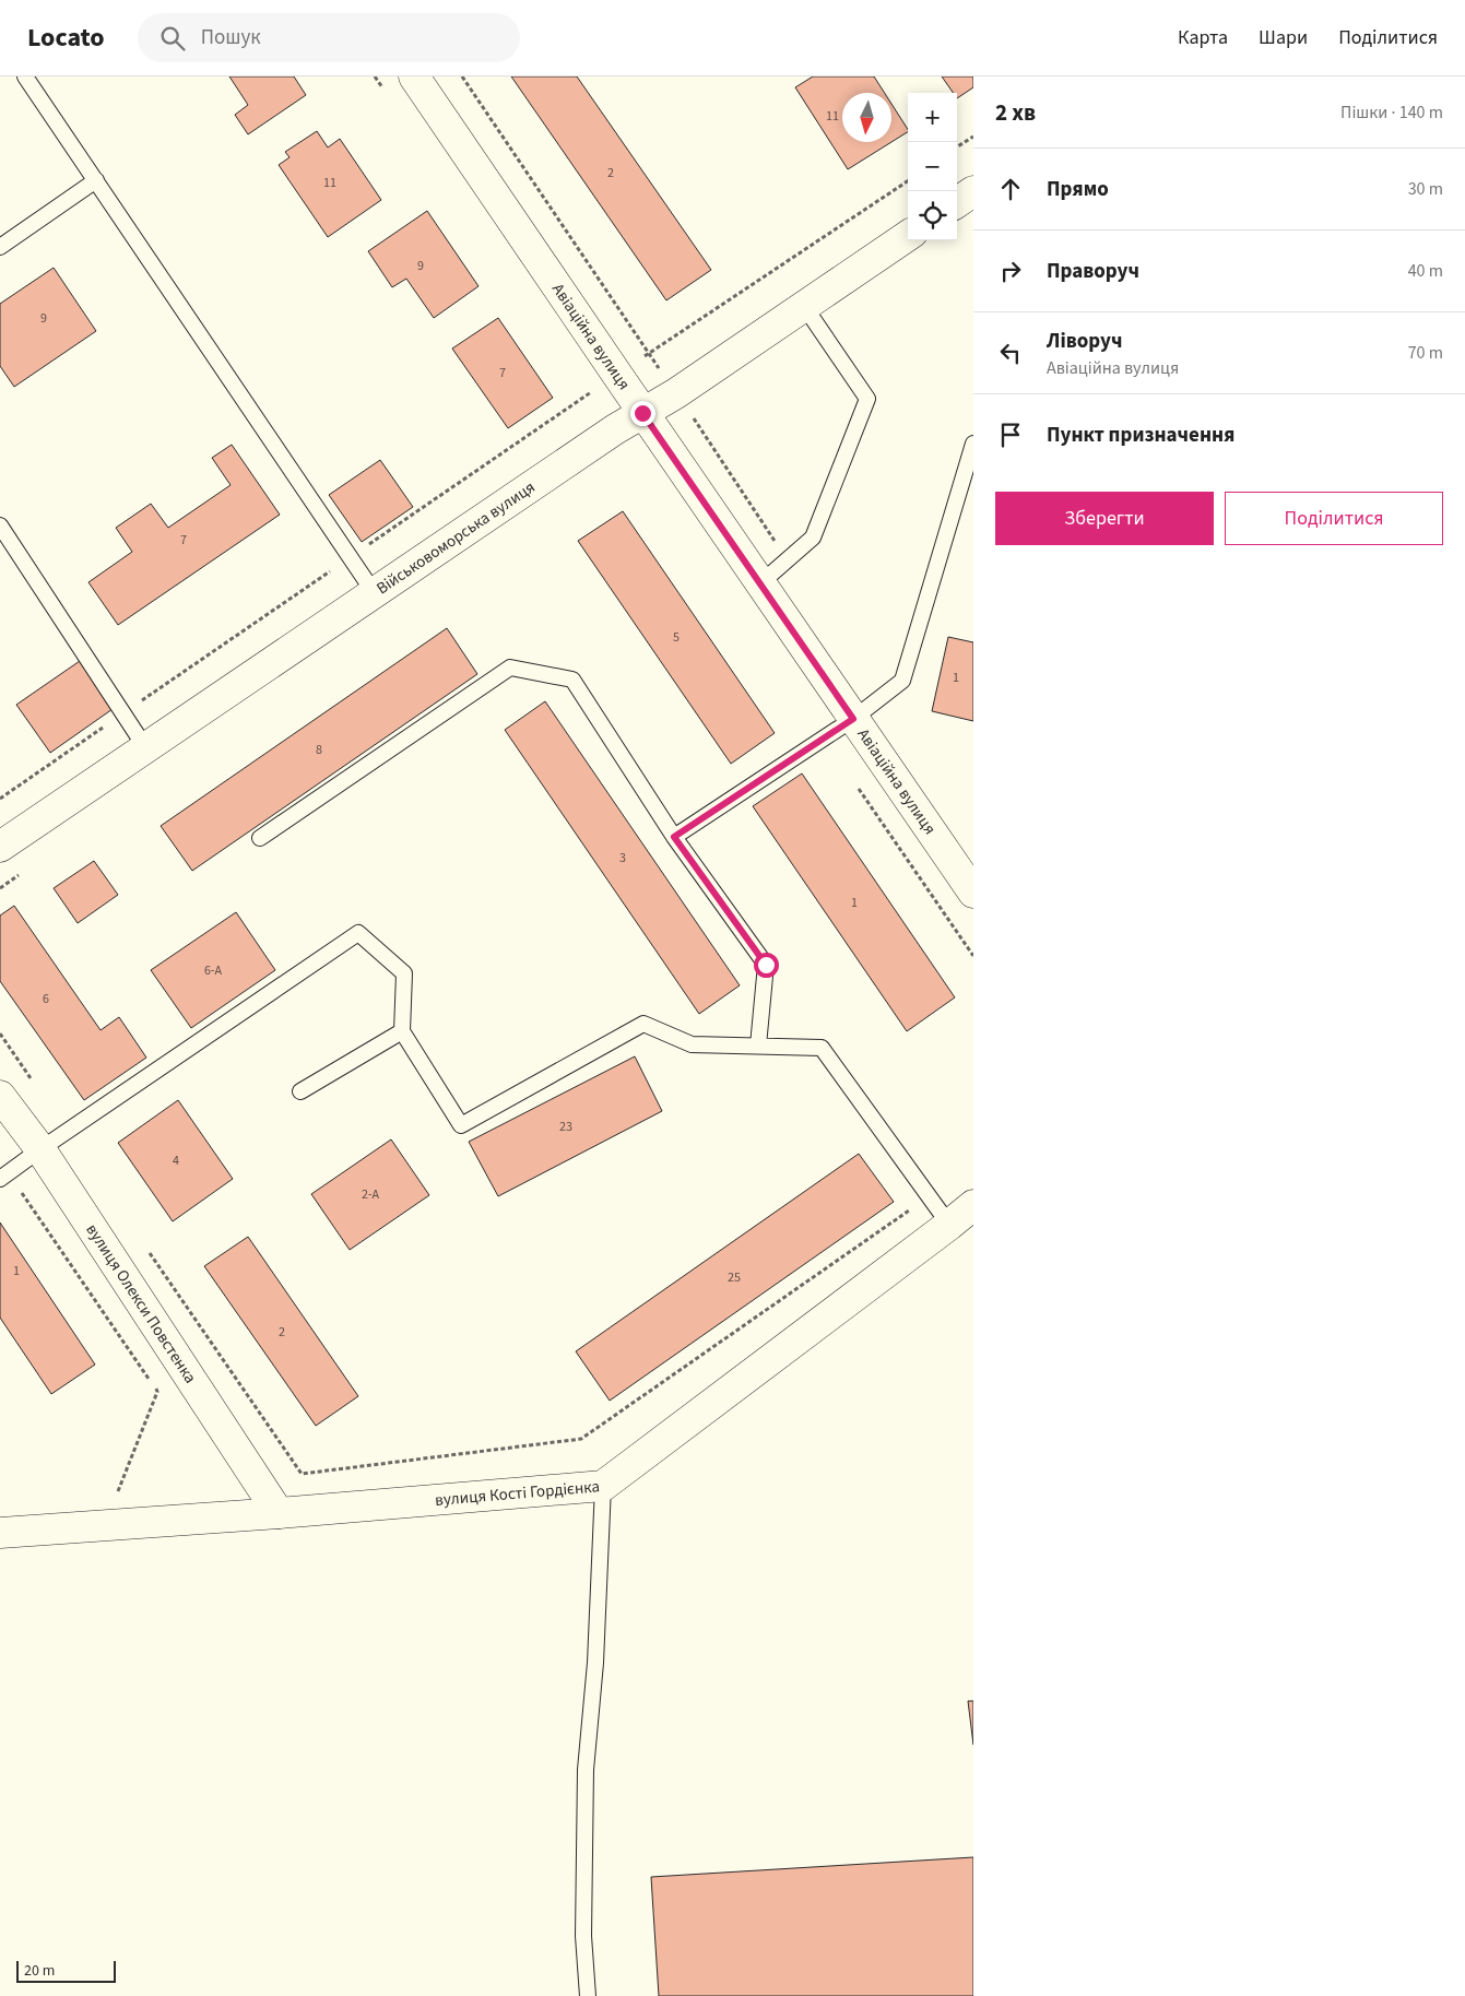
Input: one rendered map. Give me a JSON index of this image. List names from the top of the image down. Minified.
{"streets":{"street":["Авіаційна вулиця","Військовоморська вулиця","вулиця Олекси Повстенка","вулиця Кості Гордієнка"]},"crossings":[["Авіаційна вулиця","Військовоморська вулиця"],["вулиця Олекси Повстенка","вулиця Кості Гордієнка"]],"house_numbers":["11","2","11","9","9","7","7","5","1","8","3","1","6-А","6","23","4","2-А","1","25","2"],"scale_bar":"20 m","north":"bottom","page":{"header":"Locato","search":"Пошук","nav":["Карта","Шари","Поділитися"],"heading":["2 хв","Пішки · 140 m"],"map_buttons":["+","−"],"list":[["Прямо","30 m"],["Праворуч","40 m"],["Ліворуч","Авіаційна вулиця","70 m"],"Пункт призначення"],"buttons":["Зберегти","Поділитися"],"scale":"20 m"}}
